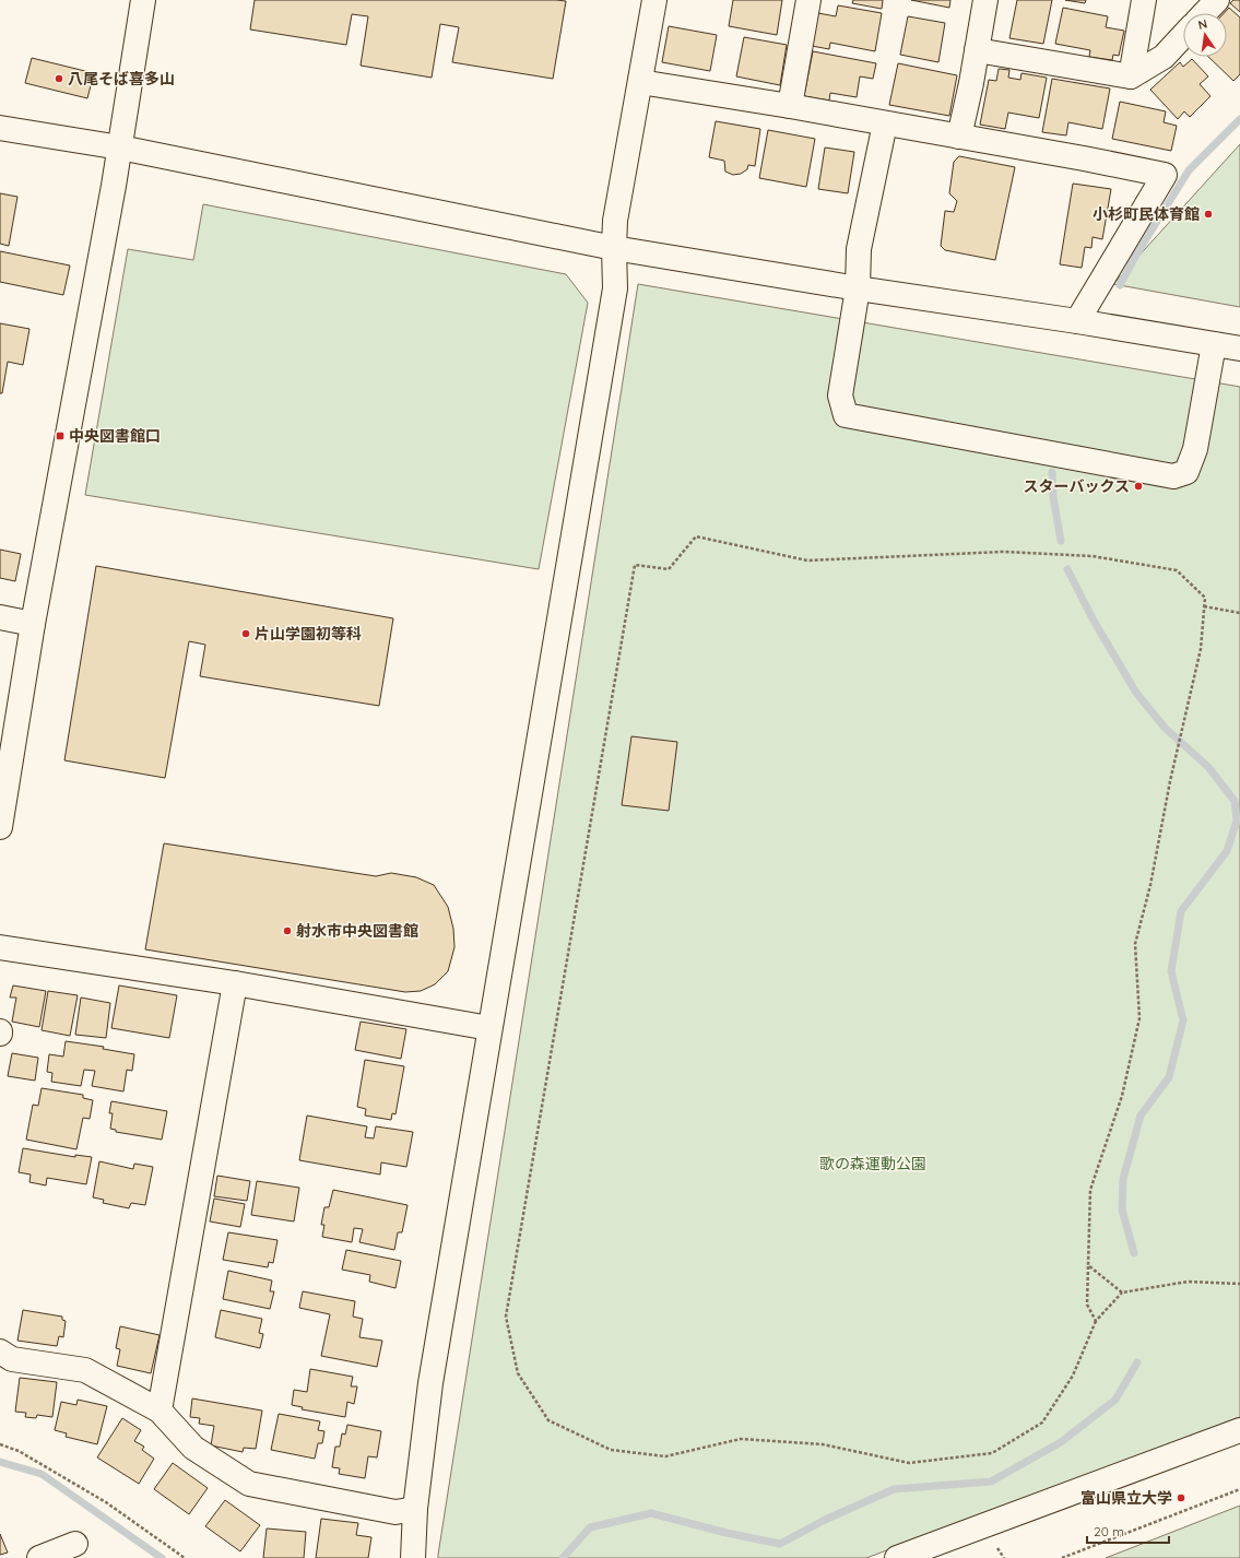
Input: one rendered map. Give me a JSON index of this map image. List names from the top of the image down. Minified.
{"parks":["歌の森運動公園"],"places":{"other":["八尾そば喜多山","小杉町民体育館","スターバックス","片山学園初等科","射水市中央図書館","富山県立大学"],"transit":["中央図書館口"]},"scale_bar":"20 m","north":"top"}
